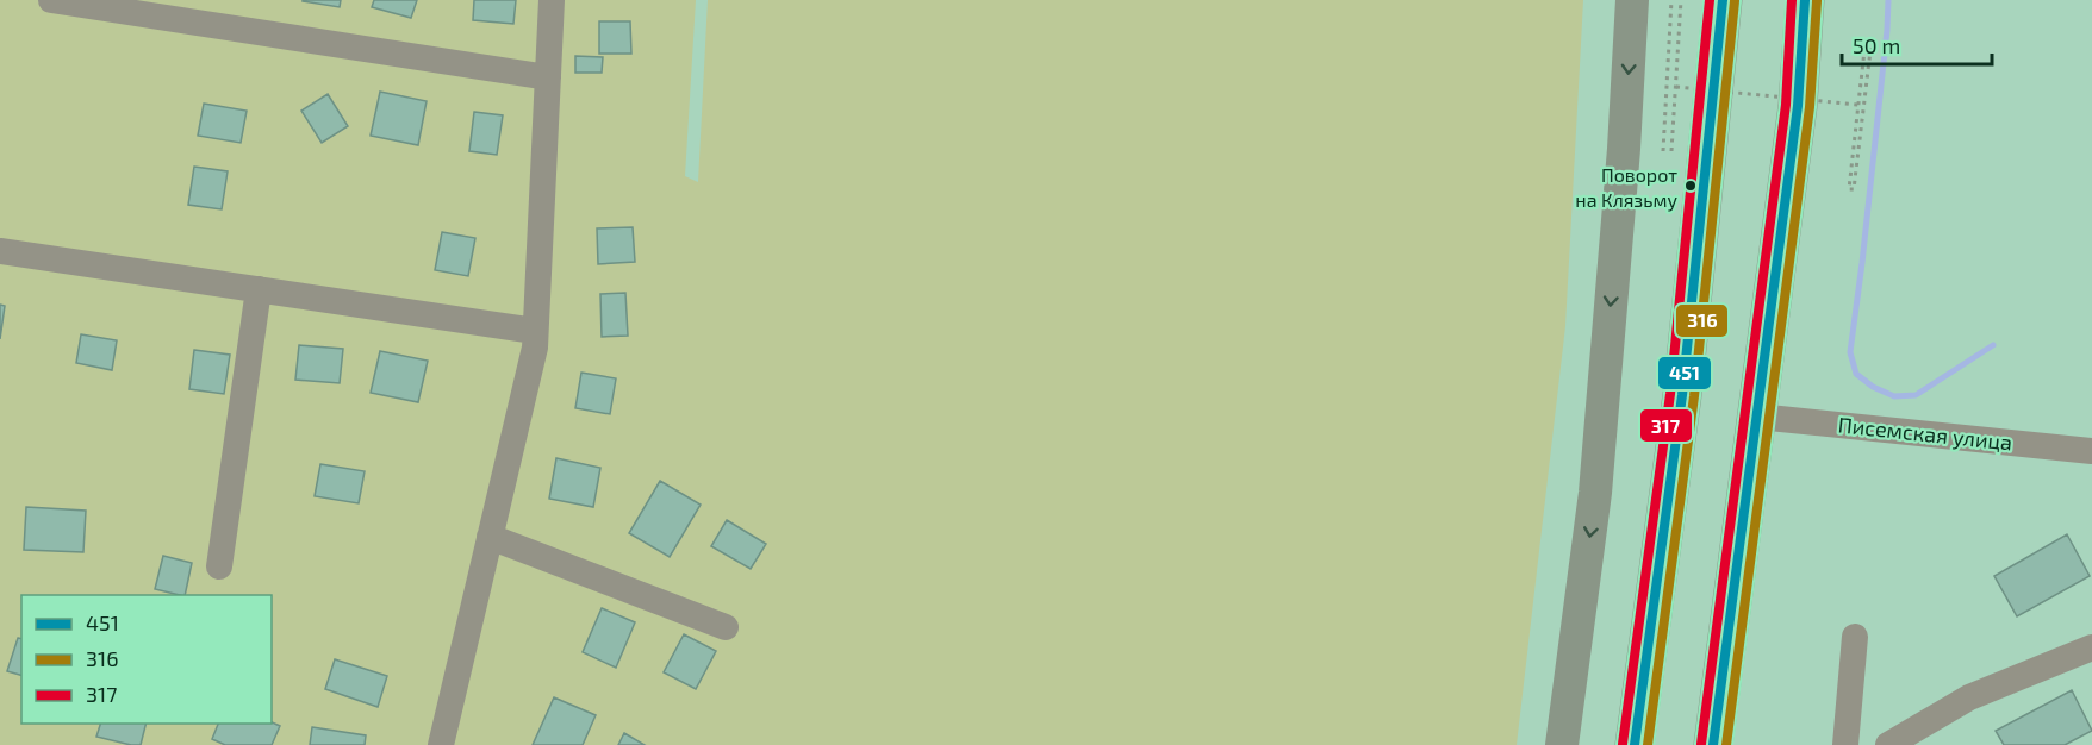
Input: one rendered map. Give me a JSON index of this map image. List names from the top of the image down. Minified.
{"streets":{"street":["Писемская улица"]},"places":["Поворот на Клязьму"],"lines":["transit line 451","transit line 317","transit line 316"],"legend":["451","316","317"],"scale_bar":"50 m"}
